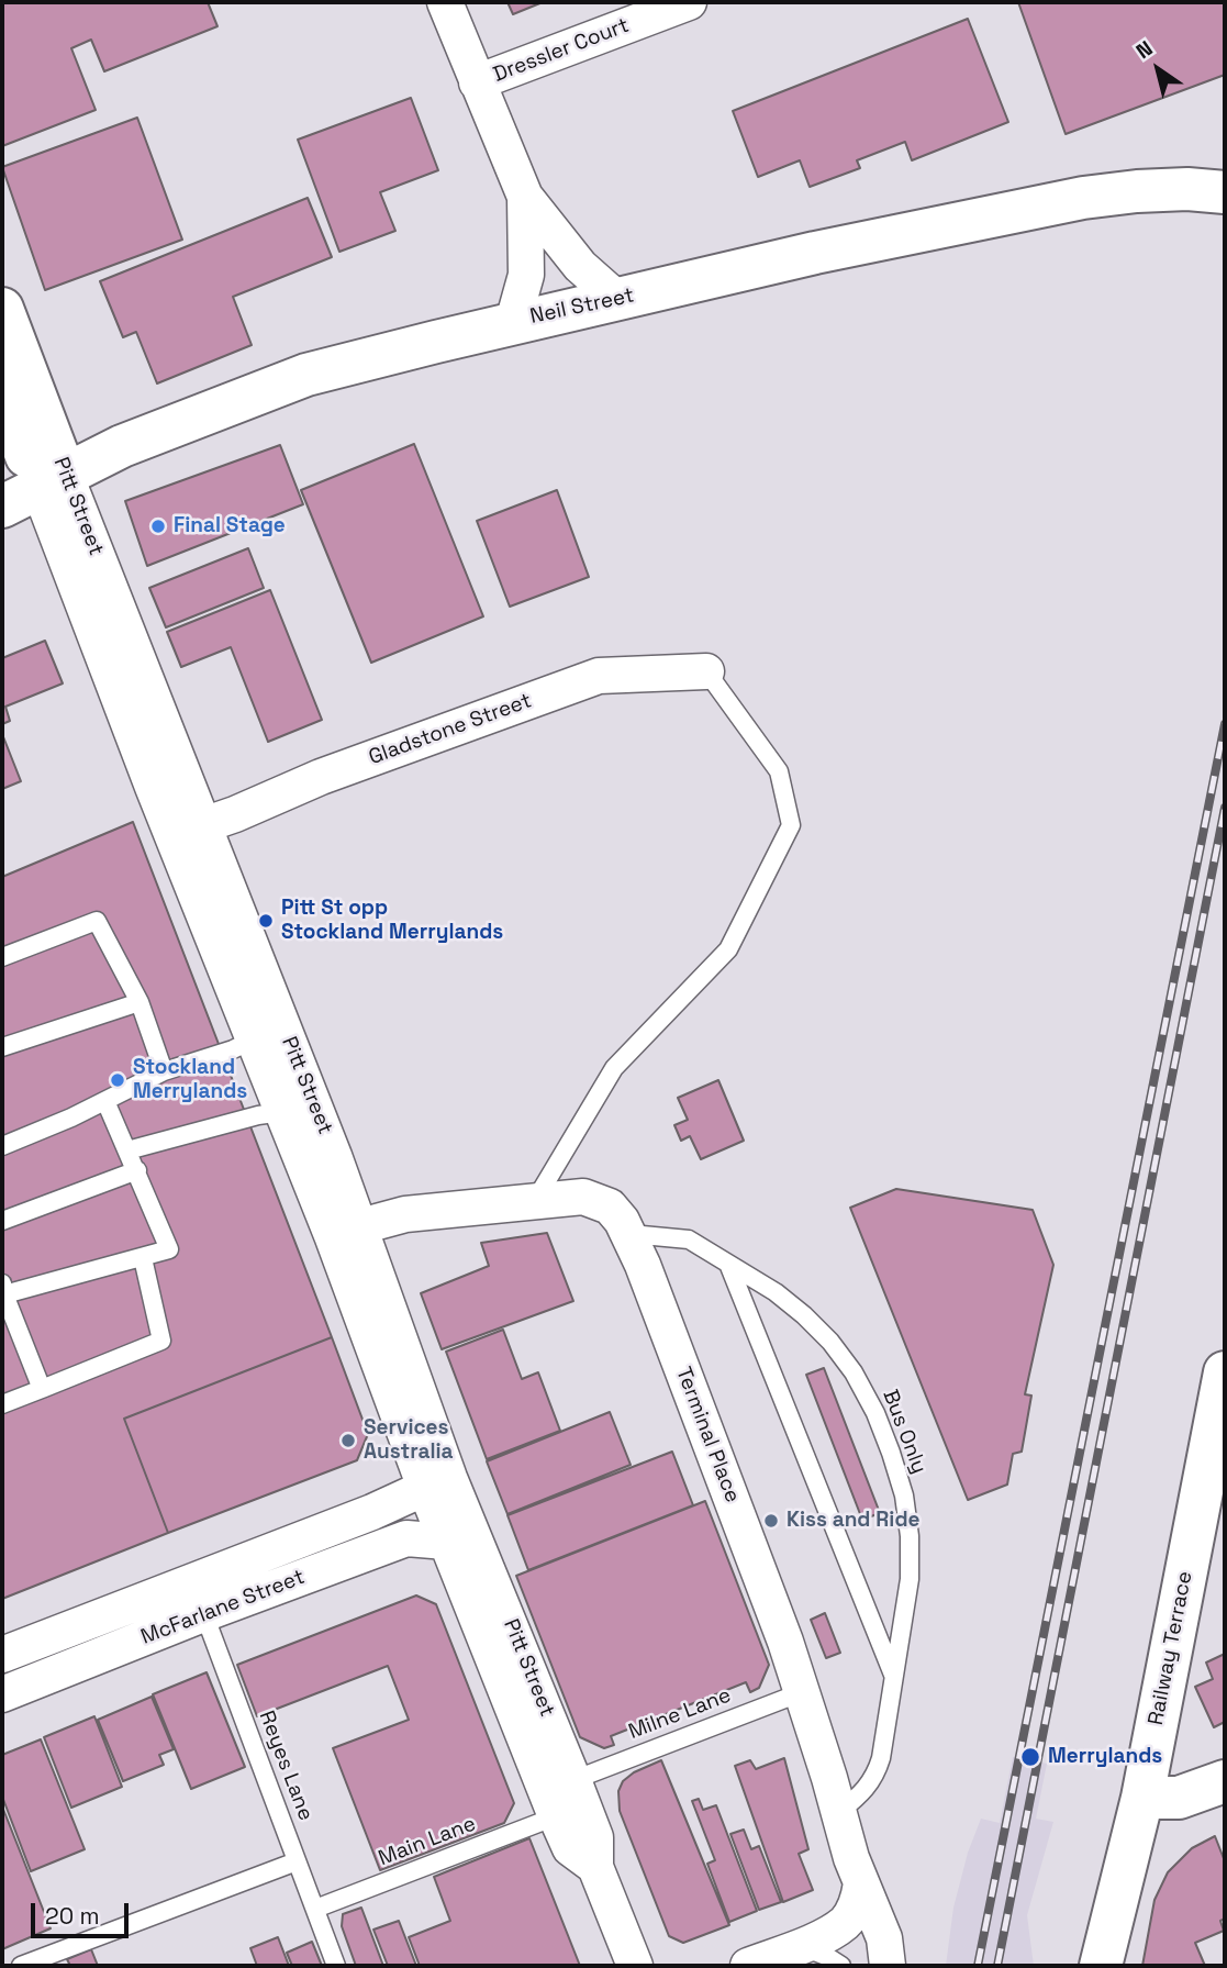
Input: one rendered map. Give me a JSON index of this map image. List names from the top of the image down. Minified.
{"streets":{"main road":["Neil Street","Pitt Street","Railway Terrace"],"street":["Dressler Court","Gladstone Street","Terminal Place","McFarlane Street"],"lane":["Bus Only","Milne Lane","Reyes Lane","Main Lane"]},"crossings":[["Neil Street","Pitt Street"],["Pitt Street","Gladstone Street"],["Pitt Street","Terminal Place"],["Pitt Street","McFarlane Street"],["Pitt Street","Milne Lane"],["Pitt Street","Main Lane"],["Bus Only","Terminal Place"],["Terminal Place","Milne Lane"],["McFarlane Street","Reyes Lane"],["Reyes Lane","Main Lane"]],"places":["Final Stage","Pitt St opp Stockland Merrylands","Stockland Merrylands","Services Australia","Kiss and Ride","Merrylands"],"scale_bar":"20 m","north":"top left"}
